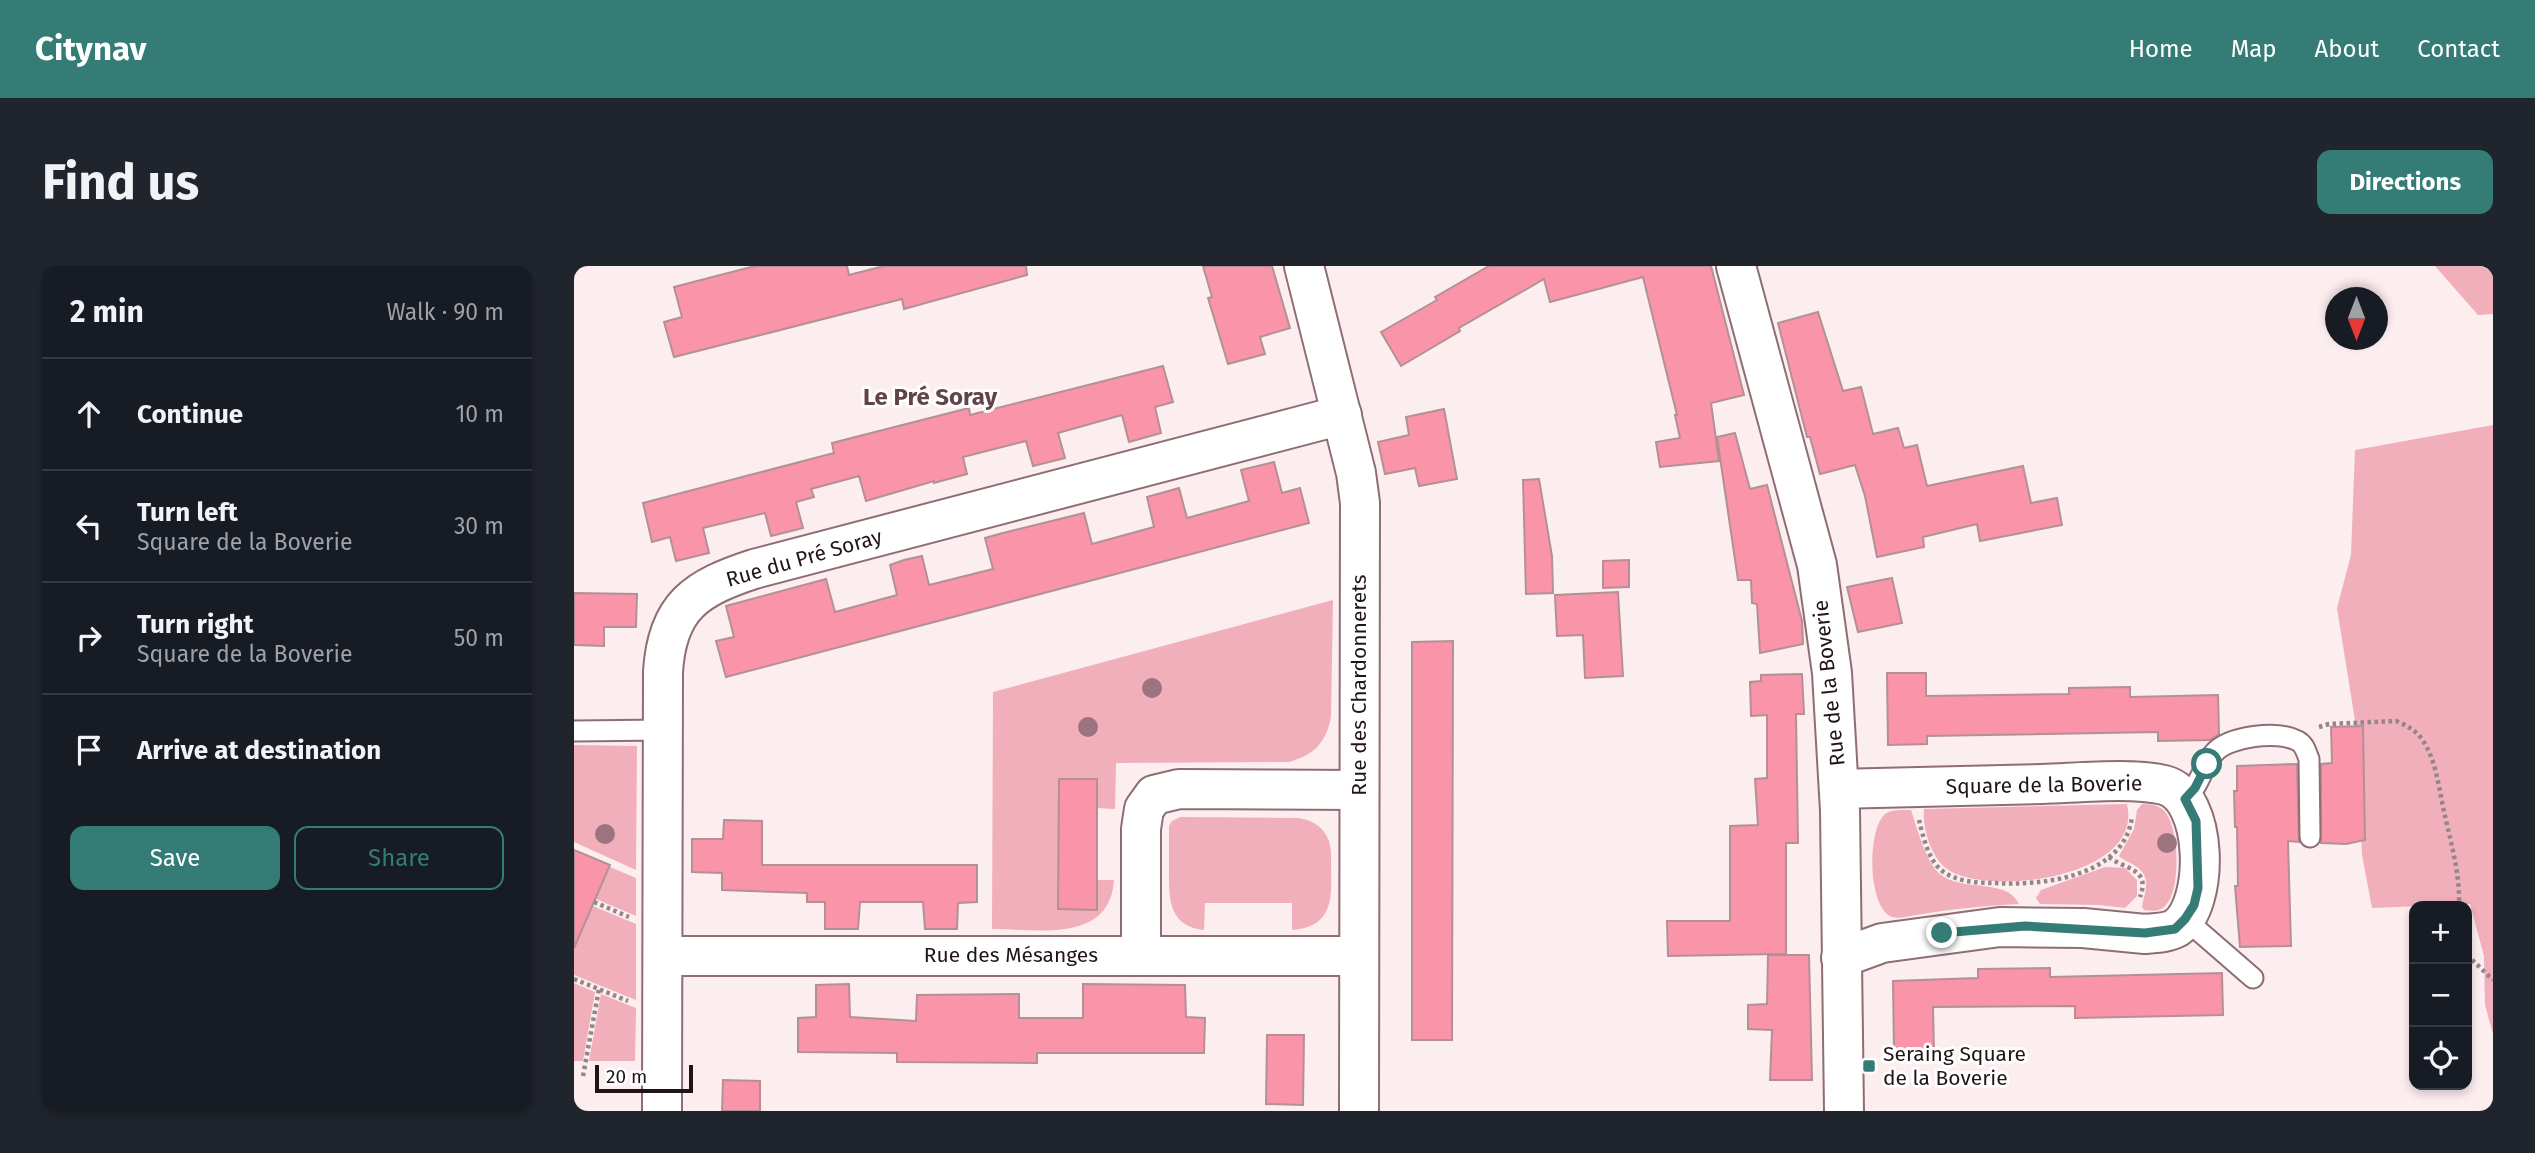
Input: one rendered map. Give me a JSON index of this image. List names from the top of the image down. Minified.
{"streets":{"street":["Rue du Pré Soray","Rue de la Boverie","Rue des Chardonnerets","Square de la Boverie","Rue des Mésanges"]},"crossings":[["Rue du Pré Soray","Rue des Chardonnerets"],["Rue du Pré Soray","Rue des Mésanges"],["Rue de la Boverie","Square de la Boverie"],["Rue des Chardonnerets","Rue des Mésanges"]],"districts":["Le Pré Soray"],"places":{"transit":["Seraing Square de la Boverie"]},"scale_bar":"20 m","north":"bottom","page":{"header":"Citynav","nav":["Home","Map","About","Contact"],"buttons":["Directions",["Save","Share"]],"title":"Find us","heading":["2 min","Walk · 90 m"],"list":[["Continue","10 m"],["Turn left","Square de la Boverie","30 m"],["Turn right","Square de la Boverie","50 m"],"Arrive at destination"],"map_buttons":["+","−"],"scale":"20 m"}}
